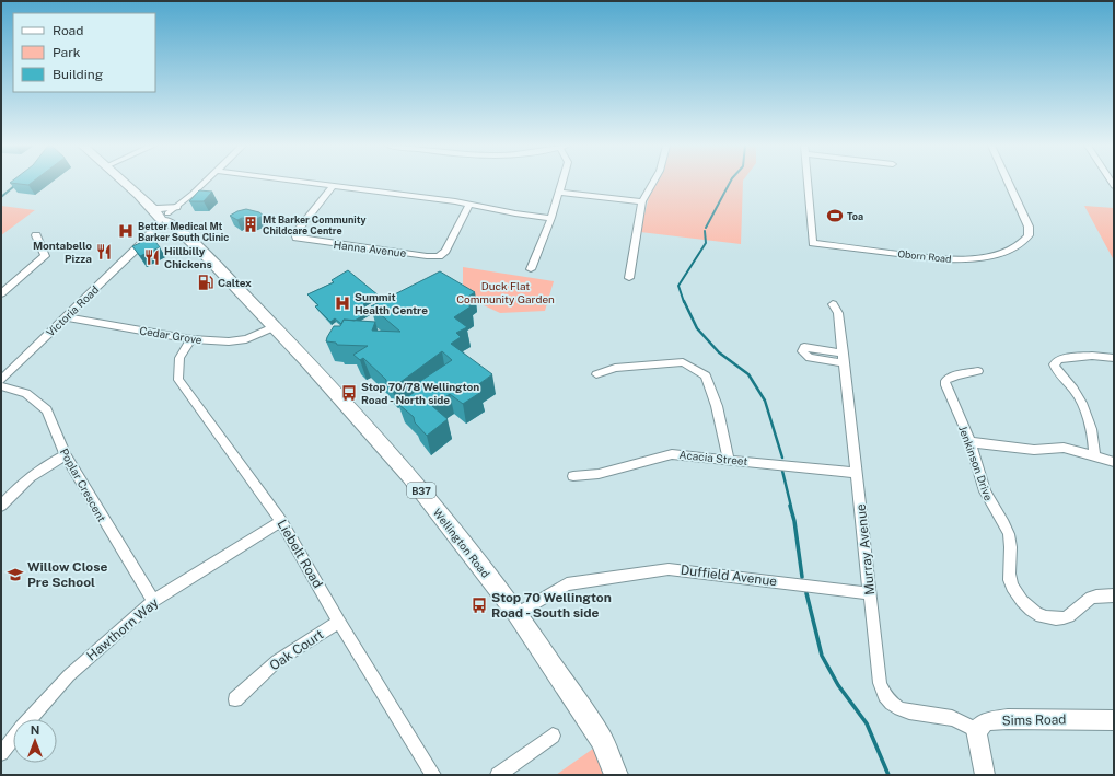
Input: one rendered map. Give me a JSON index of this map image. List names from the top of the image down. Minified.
{"streets":{"main road":["B37","Wellington Road"],"street":["Hanna Avenue","Oborn Road","Victoria Road","Cedar Grove","Acacia Street","Jenkinson Drive","Poplar Crescent","Murray Avenue","Liebelt Road","Duffield Avenue","Hawthorn Way","Oak Court","Sims Road"]},"crossings":[["Victoria Road","Cedar Grove"],["Victoria Road","Wellington Road"],["Cedar Grove","Wellington Road"],["Cedar Grove","Liebelt Road"],["Acacia Street","Murray Avenue"],["Poplar Crescent","Hawthorn Way"],["Wellington Road","Duffield Avenue"],["Murray Avenue","Duffield Avenue"],["Murray Avenue","Sims Road"],["Liebelt Road","Hawthorn Way"],["Liebelt Road","Oak Court"]],"parks":["Duck Flat Community Garden"],"places":{"sports":["Toa"],"building":["Mt Barker Community Childcare Centre"],"hospital":["Better Medical Mt Barker South Clinic","Summit Health Centre"],"restaurant":["Montabello Pizza","Hillbilly Chickens"],"fuel station":["Caltex"],"bus stop":["Stop 70/78 Wellington Road - North side","Stop 70 Wellington Road - South side"],"school or university":["Willow Close Pre School"]},"legend":["Road","Park","Building"],"north":"top"}
